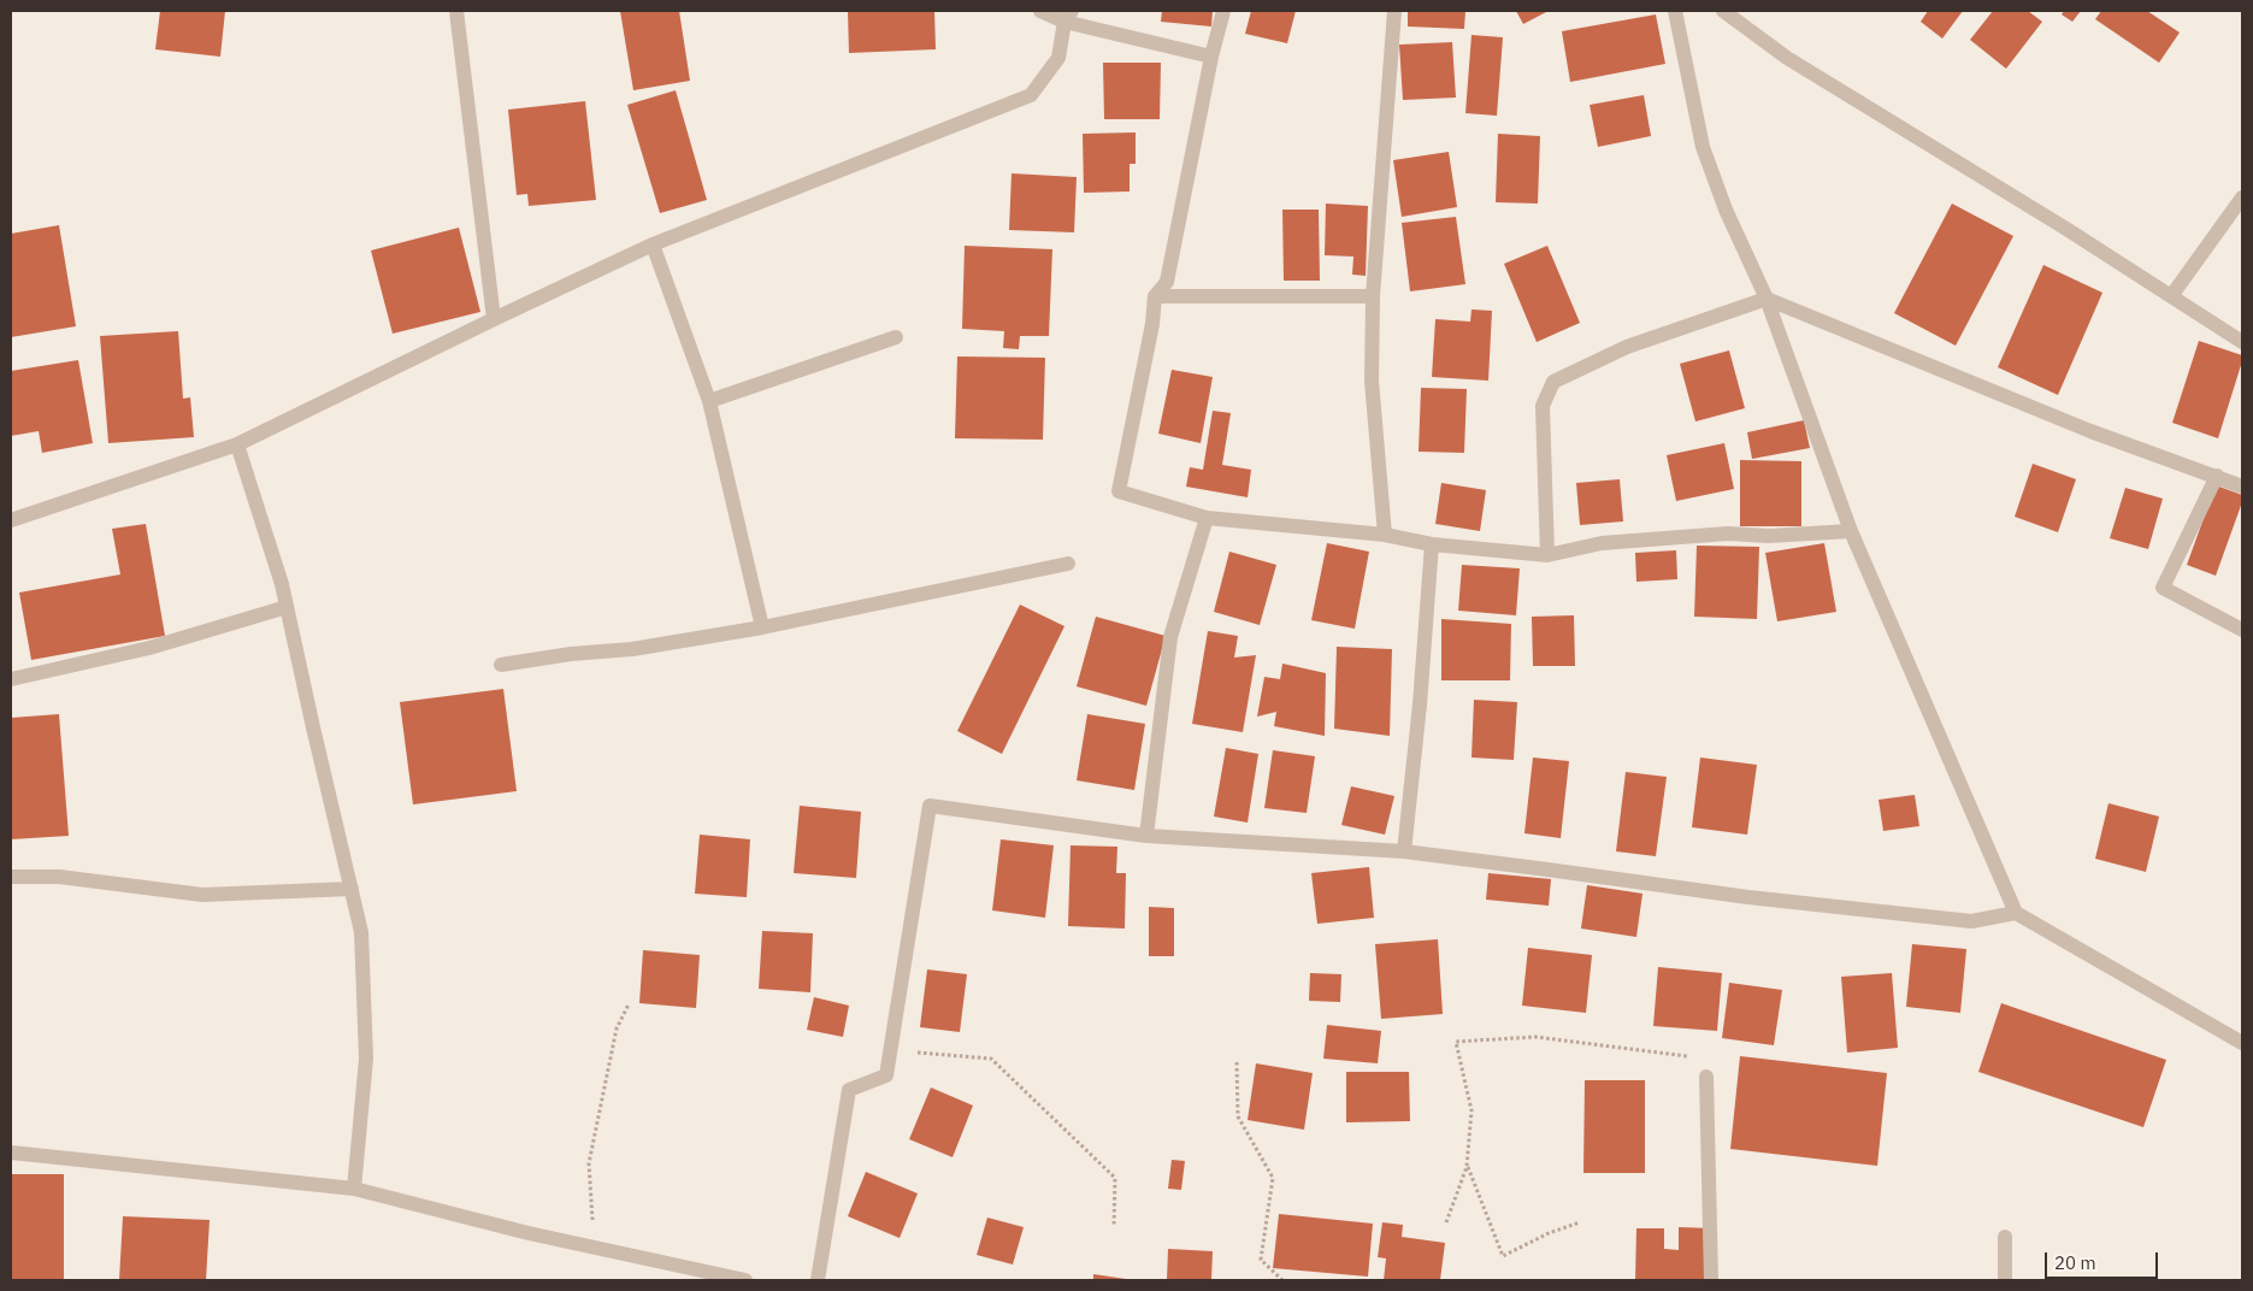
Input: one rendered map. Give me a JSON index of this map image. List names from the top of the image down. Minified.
{"scale_bar":"20 m"}
